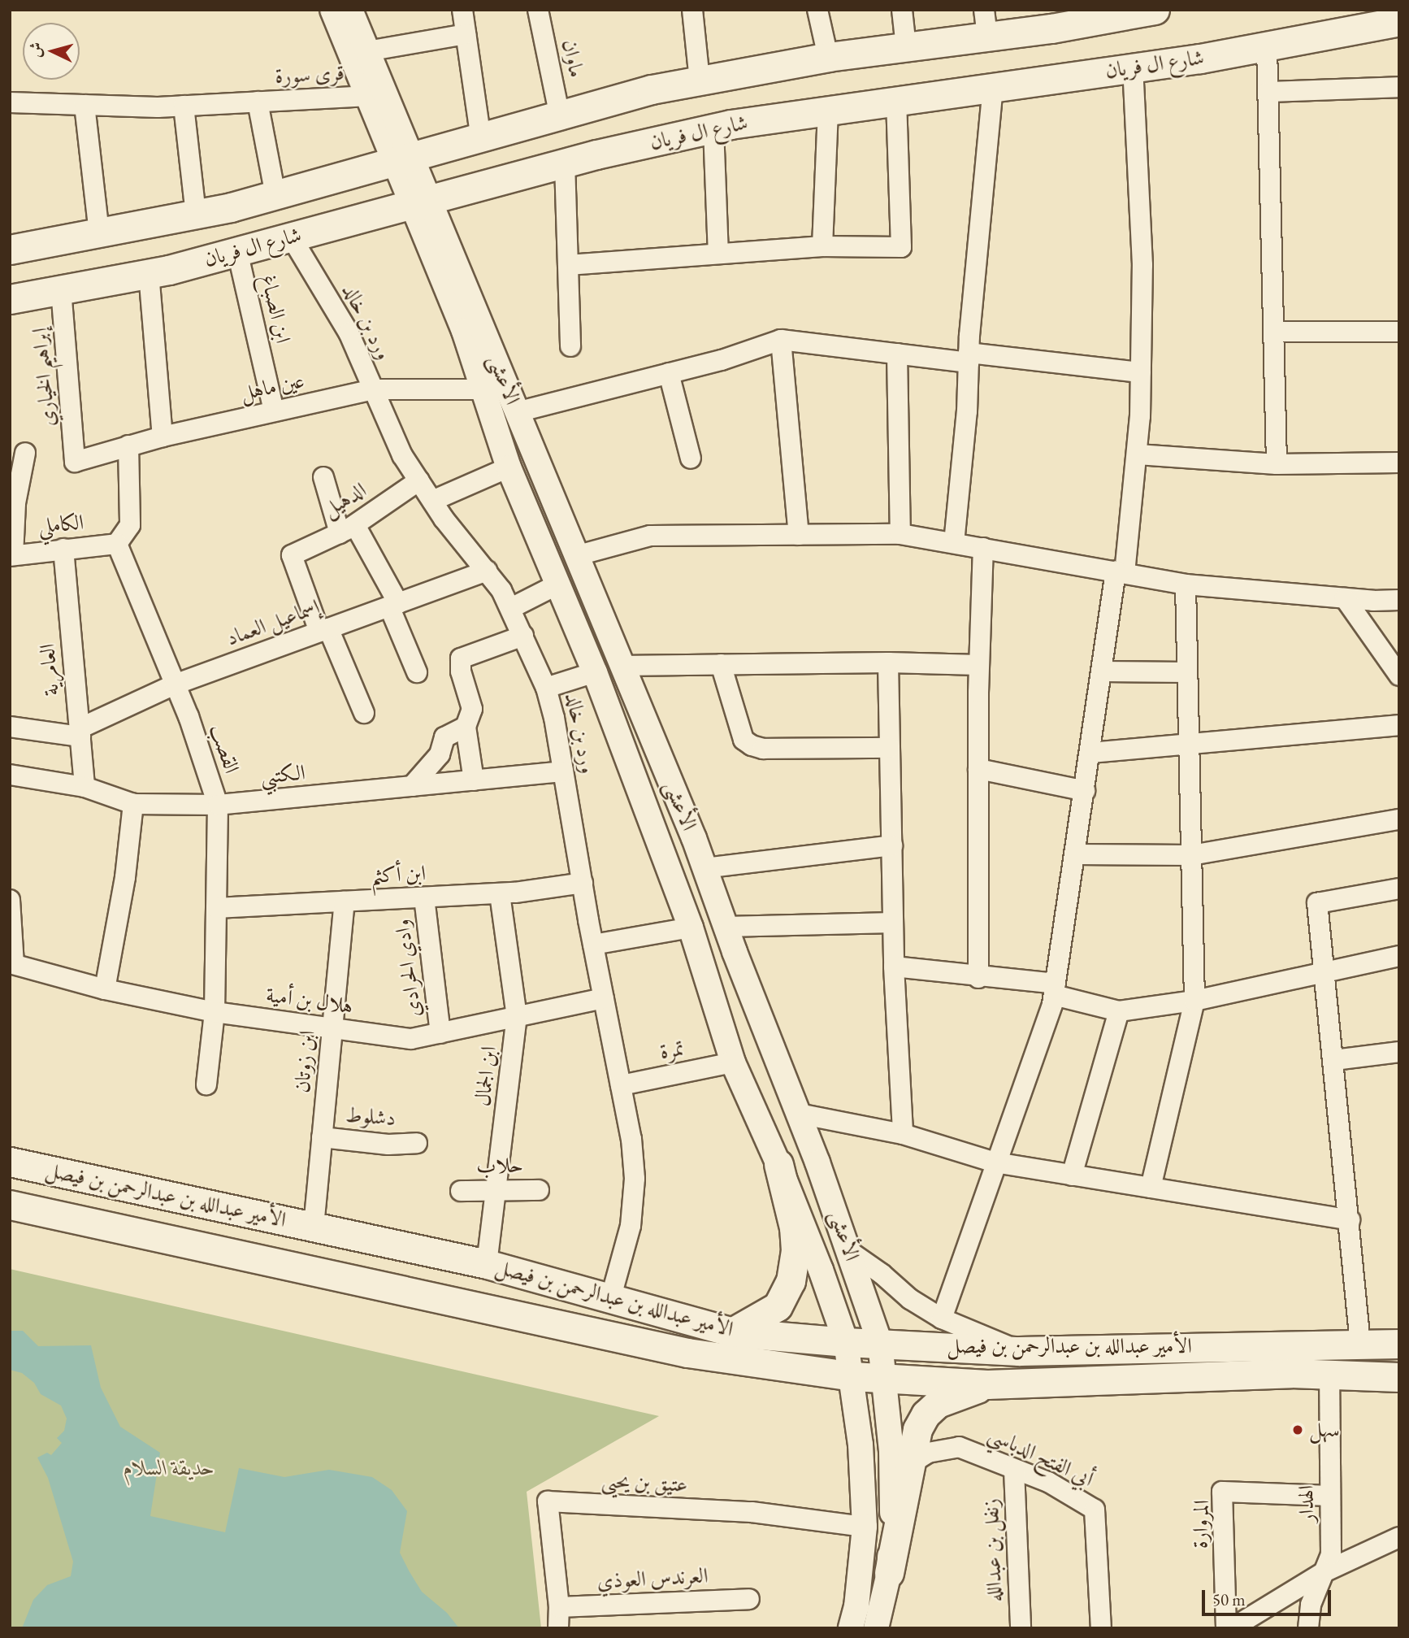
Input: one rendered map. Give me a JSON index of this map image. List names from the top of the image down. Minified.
{"streets":{"main road":["شارع ال فريان","الأمير عبدالله بن عبدالرحمن بن فيصل"],"street":["ماوان","قرى سورة","ابن الصباغ","ورد بن خالد","إبراهيم الخياري","الأعشى","عين ماهل","الدهيل","الكاملي","إسماعيل العماد","العامرية","القصب","الكتبي","ابن أكثم","وادي الحرادي","هلال بن أمية","تمرة","ابن زوتان","ابن الجمال","دشلوط","حلاب","أبي الفتح الدباسي","عتيق بن يحيى","الهدار","المروارة","زنفل بن عبدالله","العرندس العوذي"]},"crossings":[["ماوان","شارع ال فريان"],["شارع ال فريان","قرى سورة"],["شارع ال فريان","ابن الصباغ"],["شارع ال فريان","ورد بن خالد"],["شارع ال فريان","إبراهيم الخياري"],["شارع ال فريان","الأعشى"],["قرى سورة","الأعشى"],["ابن الصباغ","عين ماهل"],["ورد بن خالد","عين ماهل"],["ورد بن خالد","الدهيل"],["ورد بن خالد","إسماعيل العماد"],["ورد بن خالد","الكتبي"],["ورد بن خالد","ابن أكثم"],["ورد بن خالد","هلال بن أمية"],["ورد بن خالد","تمرة"],["ورد بن خالد","الأمير عبدالله بن عبدالرحمن بن فيصل"],["إبراهيم الخياري","عين ماهل"],["الأعشى","عين ماهل"],["الأعشى","تمرة"],["الأعشى","الأمير عبدالله بن عبدالرحمن بن فيصل"],["الأعشى","أبي الفتح الدباسي"],["الأعشى","عتيق بن يحيى"],["الدهيل","إسماعيل العماد"],["الكاملي","العامرية"],["الكاملي","القصب"],["إسماعيل العماد","العامرية"],["إسماعيل العماد","القصب"],["العامرية","الكتبي"],["القصب","الكتبي"],["القصب","ابن أكثم"],["القصب","هلال بن أمية"],["ابن أكثم","وادي الحرادي"],["ابن أكثم","ابن زوتان"],["ابن أكثم","ابن الجمال"],["وادي الحرادي","هلال بن أمية"],["هلال بن أمية","ابن زوتان"],["هلال بن أمية","ابن الجمال"],["ابن زوتان","دشلوط"],["ابن زوتان","الأمير عبدالله بن عبدالرحمن بن فيصل"],["ابن الجمال","حلاب"],["ابن الجمال","الأمير عبدالله بن عبدالرحمن بن فيصل"],["الأمير عبدالله بن عبدالرحمن بن فيصل","الهدار"],["أبي الفتح الدباسي","زنفل بن عبدالله"],["عتيق بن يحيى","العرندس العوذي"],["الهدار","المروارة"]],"parks":["حديقة السلام"],"places":["سهل"],"scale_bar":"50 m","north":"left"}
